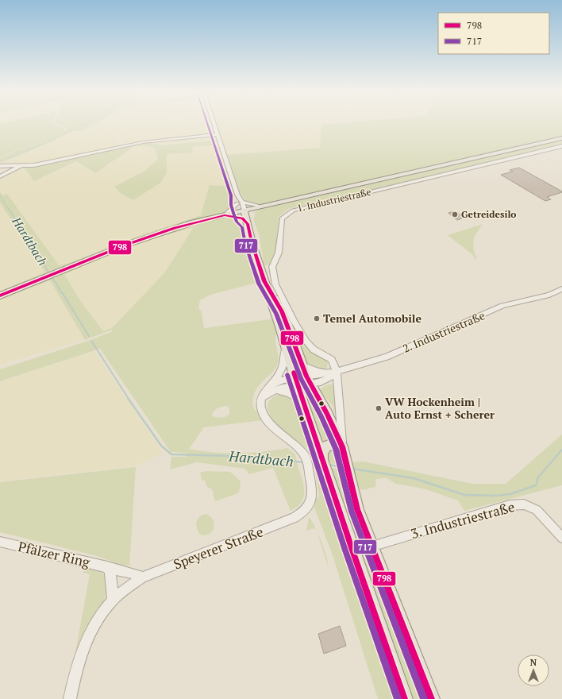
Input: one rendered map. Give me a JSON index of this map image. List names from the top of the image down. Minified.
{"streets":{"street":["1. Industriestraße","2. Industriestraße","3. Industriestraße","Speyerer Straße","Pfälzer Ring"]},"crossings":[["1. Industriestraße","2. Industriestraße"],["2. Industriestraße","Speyerer Straße"],["Speyerer Straße","Pfälzer Ring"]],"water":["Hardtbach"],"places":["Getreidesilo","Temel Automobile","VW Hockenheim | Auto Ernst + Scherer"],"lines":["transit line 717","transit line 798"],"legend":["798","717"],"north":"top"}
